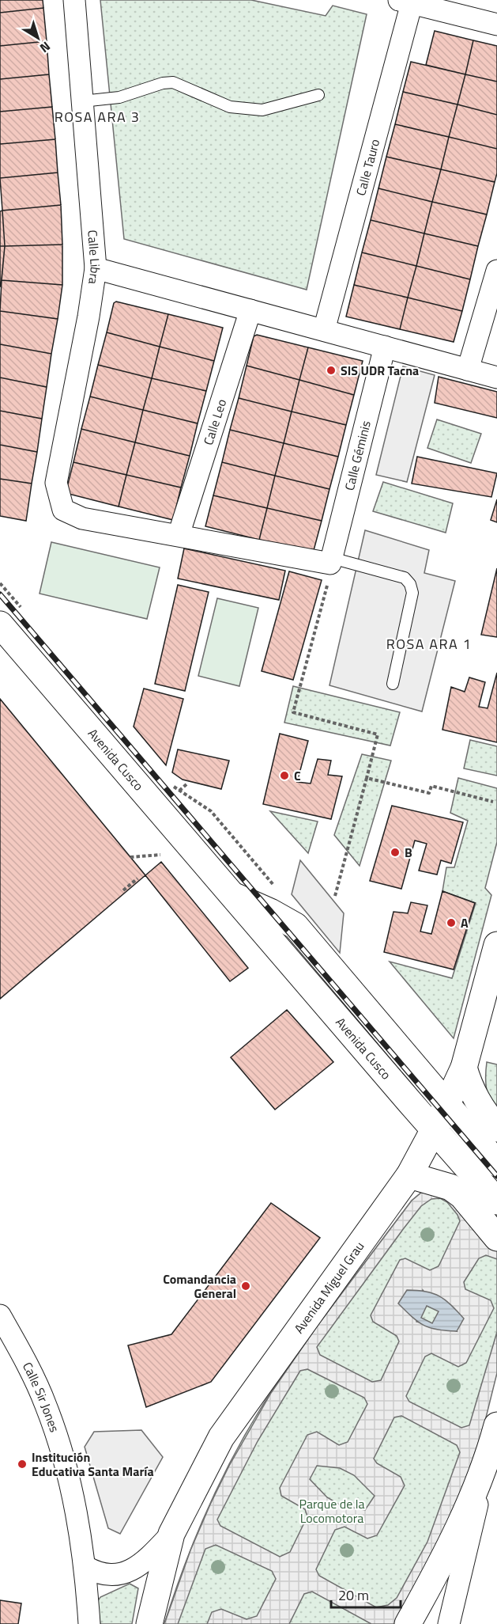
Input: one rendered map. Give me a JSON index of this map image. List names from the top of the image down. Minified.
{"streets":{"main road":["Avenida Cusco","Avenida Miguel Grau"],"street":["Calle Tauro","Calle Libra","Calle Leo","Calle Géminis","Calle Sir Jones"]},"crossings":[["Calle Libra","Calle Leo"],["Avenida Cusco","Avenida Miguel Grau"]],"districts":["ROSA ARA 3","ROSA ARA 1"],"parks":["Parque de la Locomotora"],"places":["SIS UDR Tacna","C","B","A","Comandancia General","Institución Educativa Santa María"],"scale_bar":"20 m","north":"bottom right"}
